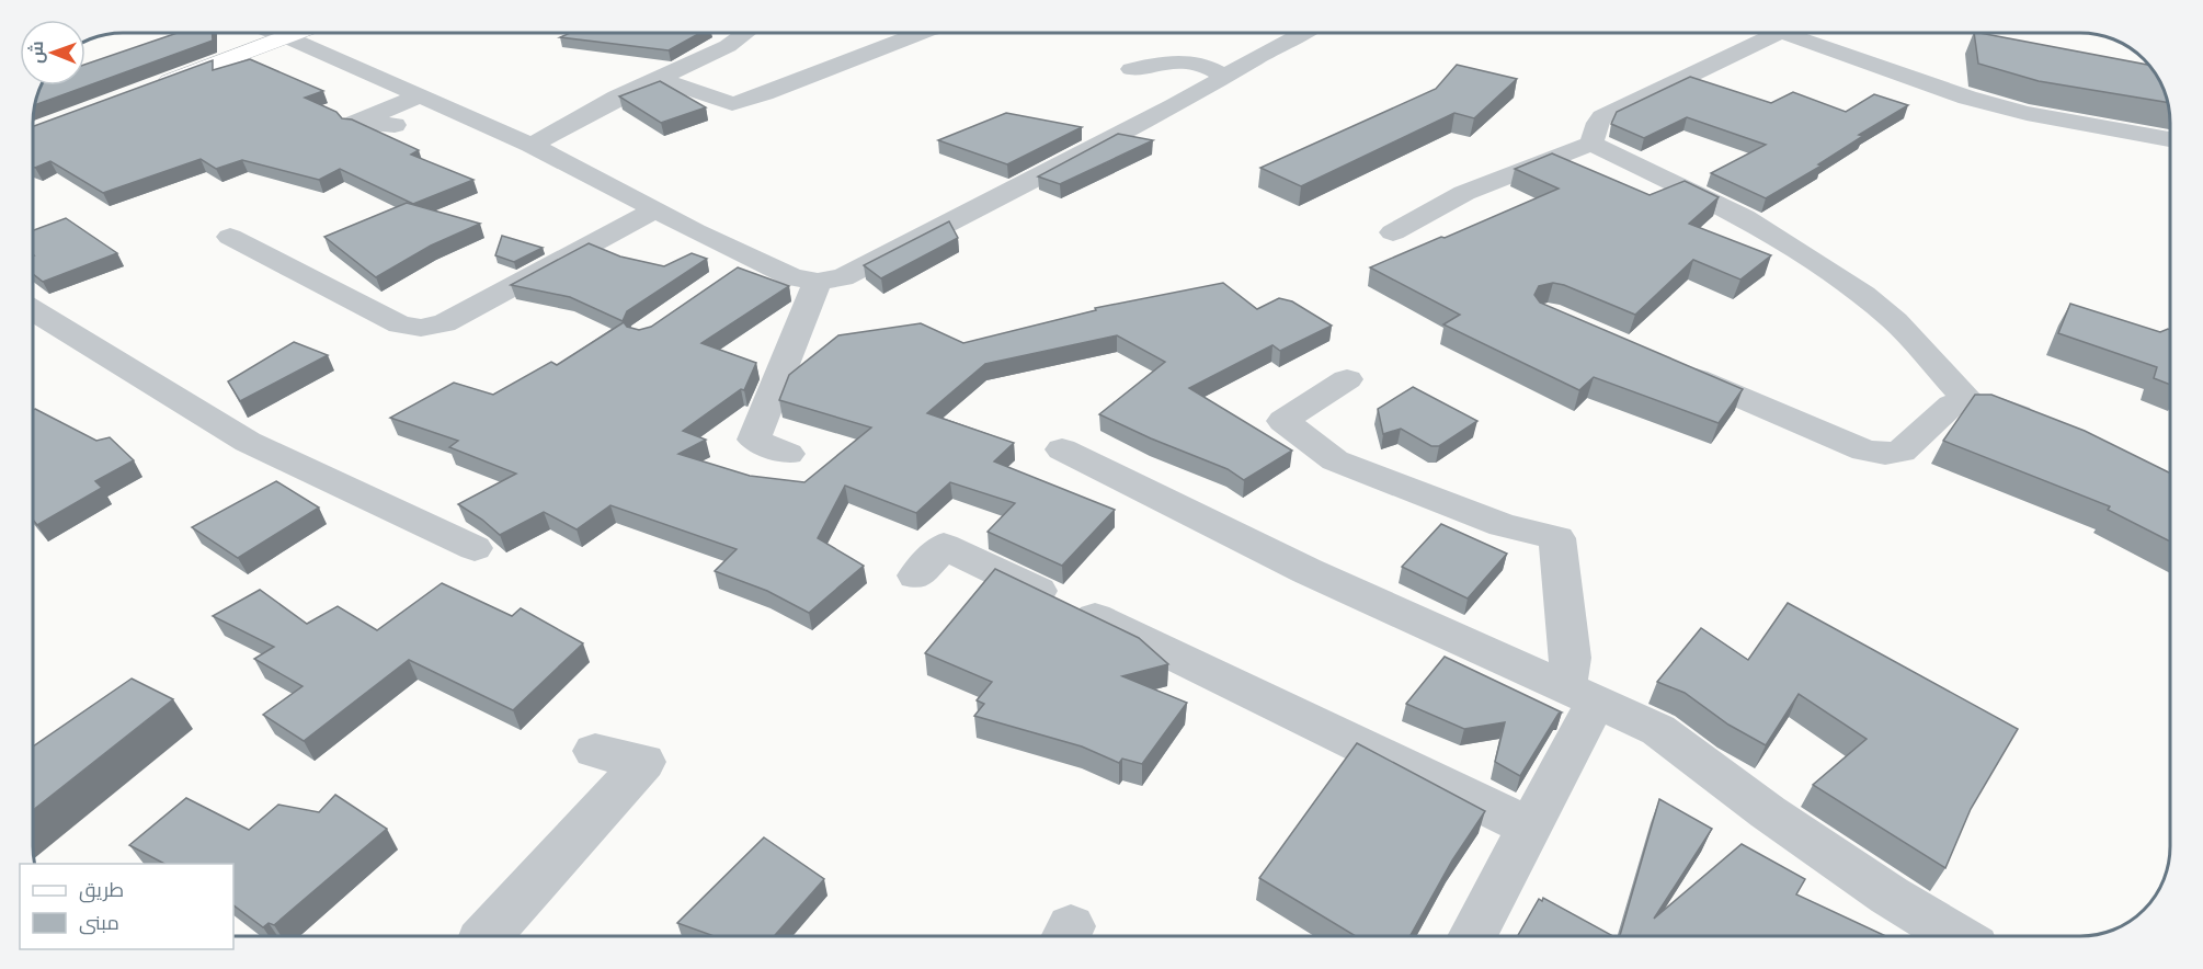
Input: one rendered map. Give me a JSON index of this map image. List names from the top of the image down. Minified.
{"legend":["طريق","مبنى"],"north":"left"}
